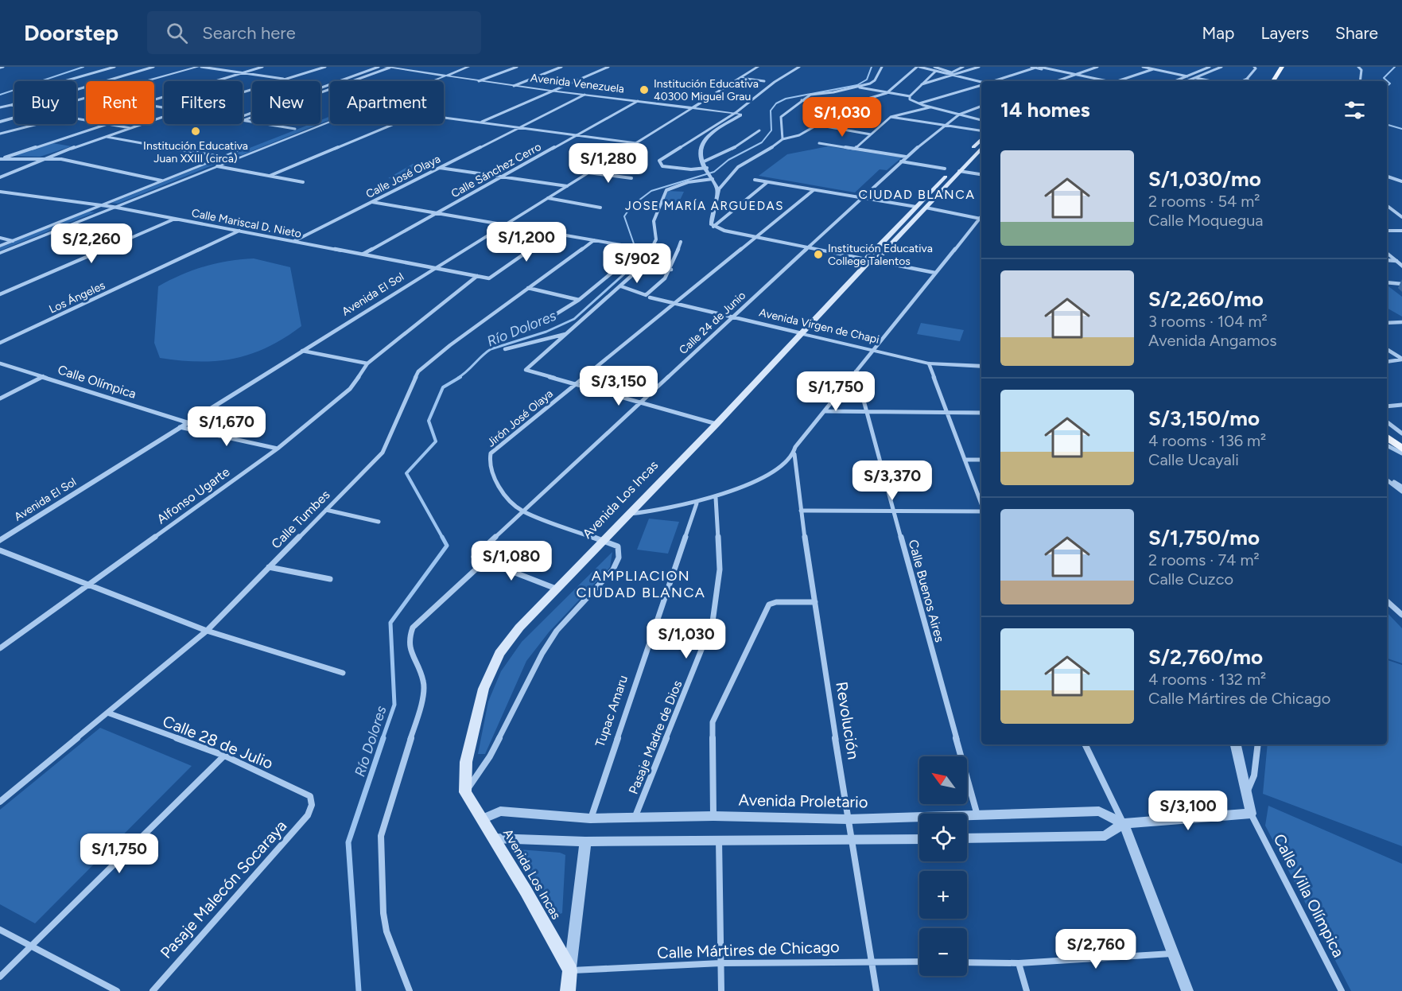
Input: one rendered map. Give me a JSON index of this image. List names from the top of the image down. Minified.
{"streets":{"main road":["Avenida Los Incas"],"street":["Avenida Venezuela","Calle Sánchez Cerro","Calle José Olaya","Calle Mariscal D. Nieto","Avenida El Sol","Los Ángeles","Calle 24 de Junio","Avenida Virgen de Chapi","Calle Olímpica","Jirón José Olaya","Alfonso Ugarte","Calle Tumbes","Calle Buenos Aires","Tupac Amaru","Revolución","Pasaje Madre de Dios","Calle 28 de Julio","Avenida Proletario","Pasaje Malecón Socaraya","Calle Villa Olímpica","Calle Mártires de Chicago"]},"crossings":[["Avenida Venezuela","Calle Sánchez Cerro"],["Avenida Venezuela","Calle José Olaya"],["Avenida Venezuela","Avenida El Sol"],["Calle Sánchez Cerro","Calle Mariscal D. Nieto"],["Calle José Olaya","Calle Mariscal D. Nieto"],["Calle Mariscal D. Nieto","Avenida El Sol"],["Calle Mariscal D. Nieto","Los Ángeles"],["Calle Mariscal D. Nieto","Alfonso Ugarte"],["Avenida El Sol","Calle Olímpica"],["Calle 24 de Junio","Avenida Virgen de Chapi"],["Calle 24 de Junio","Jirón José Olaya"],["Avenida Virgen de Chapi","Jirón José Olaya"],["Avenida Virgen de Chapi","Avenida Los Incas"],["Calle Olímpica","Alfonso Ugarte"],["Jirón José Olaya","Avenida Los Incas"],["Avenida Los Incas","Avenida Proletario"],["Avenida Los Incas","Calle Mártires de Chicago"],["Calle Tumbes","Calle 28 de Julio"],["Calle Buenos Aires","Avenida Proletario"],["Tupac Amaru","Avenida Proletario"],["Revolución","Avenida Proletario"],["Revolución","Calle Mártires de Chicago"],["Pasaje Madre de Dios","Avenida Proletario"],["Calle 28 de Julio","Pasaje Malecón Socaraya"]],"districts":["CIUDAD BLANCA","JOSE MARÍA ARGUEDAS","AMPLIACION CIUDAD BLANCA"],"water":["Río Dolores"],"places":["Institución Educativa 40300 Miguel Grau","Institución Educativa Juan XXIII (circa)","Institución Educativa College Talentos"],"north":"top left","page":{"header":"Doorstep","search":"Search here","nav":["Map","Layers","Share"],"chip":["Buy","Rent","Filters","New","Apartment"],"heading":"14 homes","price":["S/1,030","S/1,280","S/1,200","S/2,260","S/902","S/3,150","S/1,750","S/1,670","S/3,370","S/1,080","S/1,030","S/3,100","S/1,750","S/2,760"],"list":[{"name":"S/1,030/mo","note":"2 rooms · 54 m² · Calle Moquegua"},{"name":"S/2,260/mo","note":"3 rooms · 104 m² · Avenida Angamos"},{"name":"S/3,150/mo","note":"4 rooms · 136 m² · Calle Ucayali"},{"name":"S/1,750/mo","note":"2 rooms · 74 m² · Calle Cuzco"},{"name":"S/2,760/mo","note":"4 rooms · 132 m² · Calle Mártires de Chicago"}],"map_buttons":["+","−"]}}
